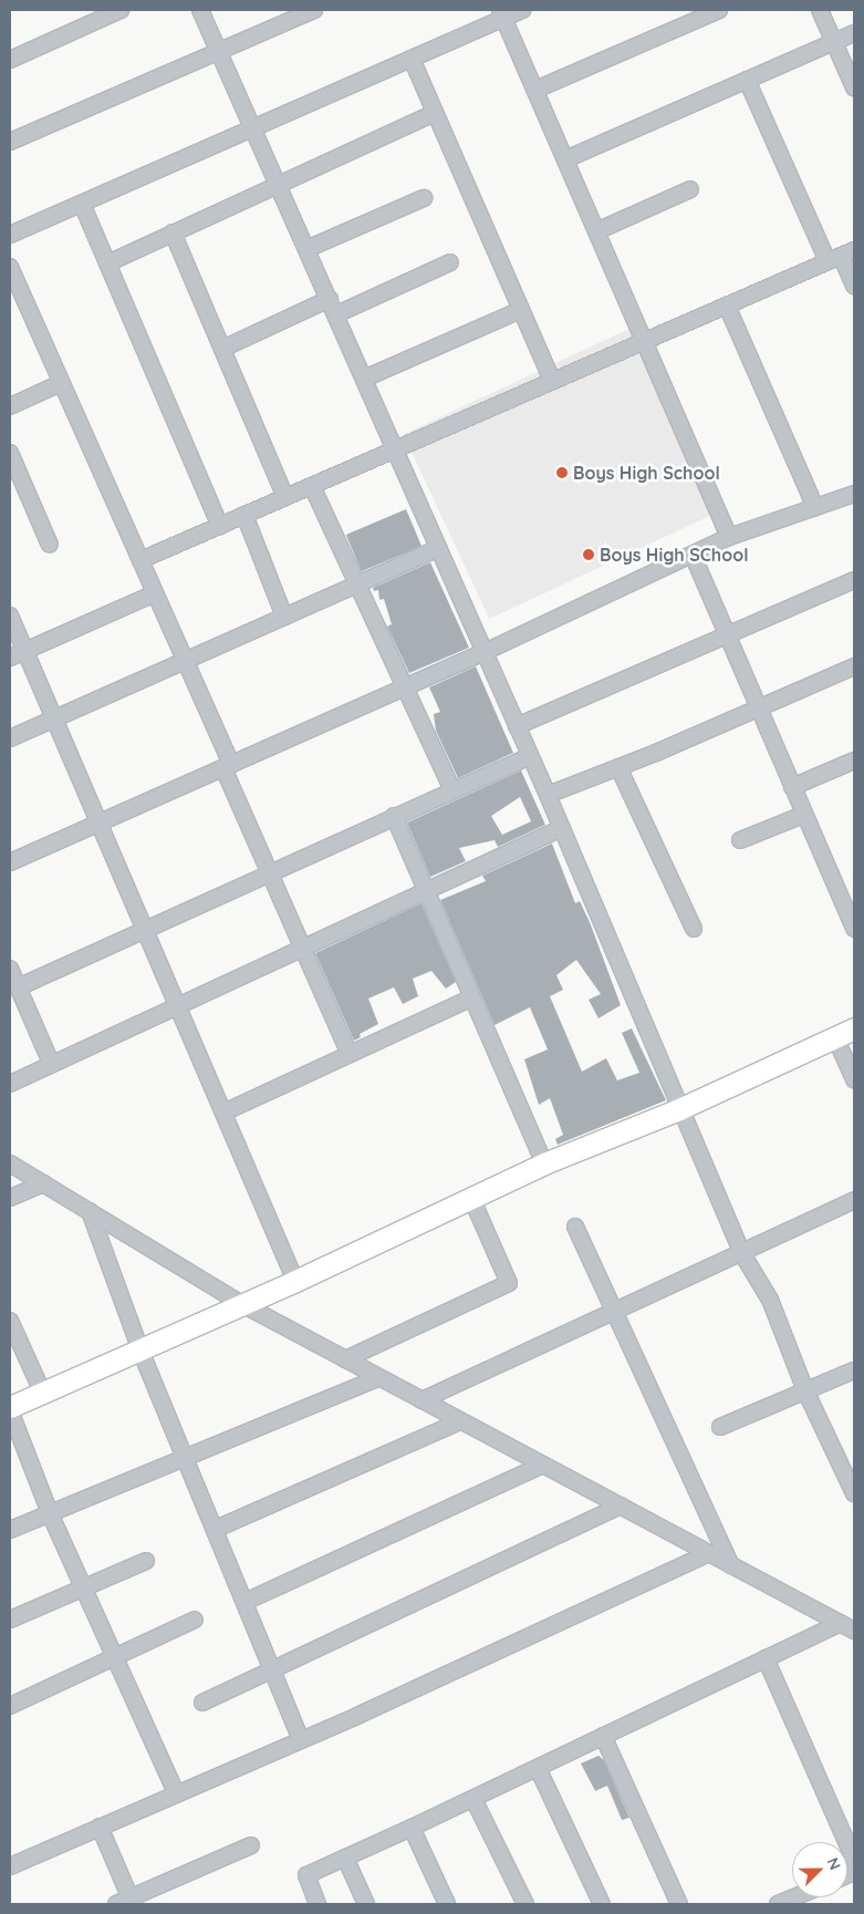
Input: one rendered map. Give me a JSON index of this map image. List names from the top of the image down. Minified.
{"places":["Boys High School","Boys High SChool"],"north":"top right"}
